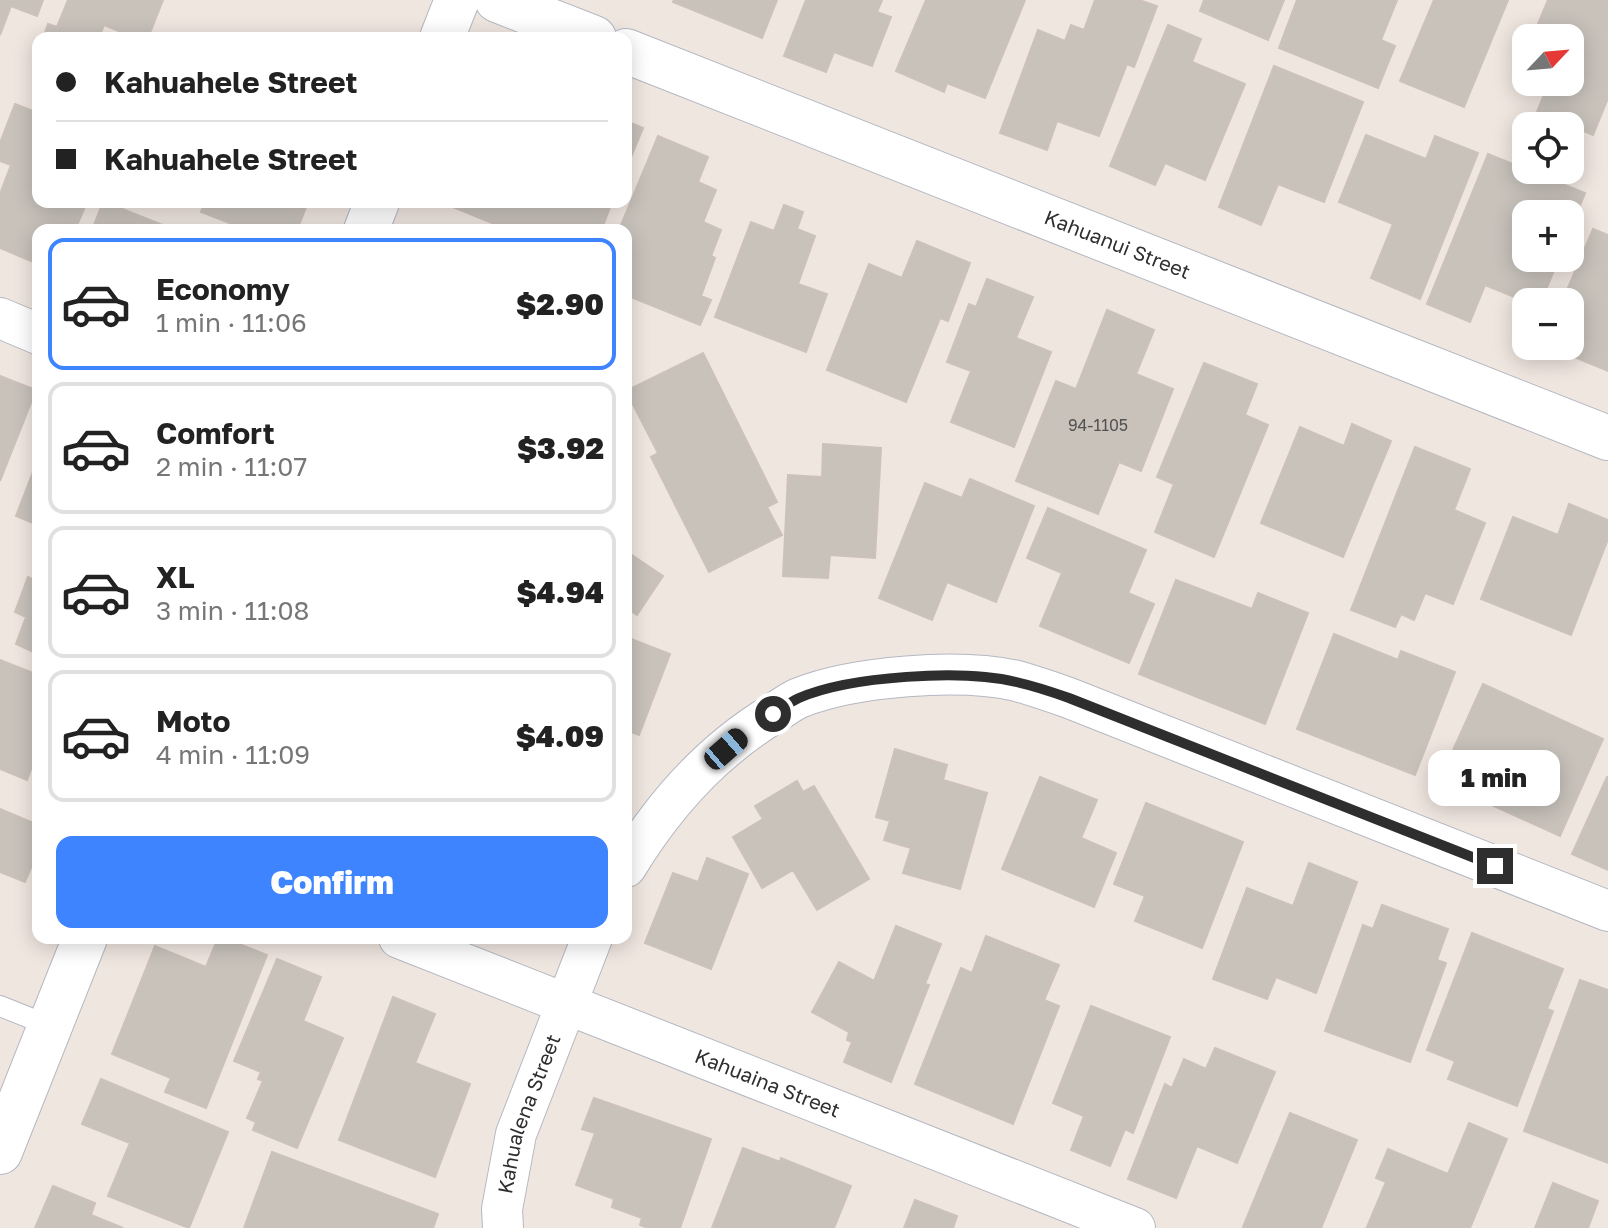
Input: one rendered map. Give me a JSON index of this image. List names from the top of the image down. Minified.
{"streets":{"street":["Kahuanui Street","Kahuaina Street","Kahualena Street"]},"crossings":[["Kahuaina Street","Kahualena Street"]],"house_numbers":["94-1105"],"north":"top right","page":{"map_buttons":["+","−"],"banner":["Kahuahele Street","Kahuahele Street"],"list":[{"name":"Economy","note":"1 min · 11:06","value":"$2.90"},{"name":"Comfort","note":"2 min · 11:07","value":"$3.92"},{"name":"XL","note":"3 min · 11:08","value":"$4.94"},{"name":"Moto","note":"4 min · 11:09","value":"$4.09"}],"bubble":"1 min","buttons":"Confirm"}}
